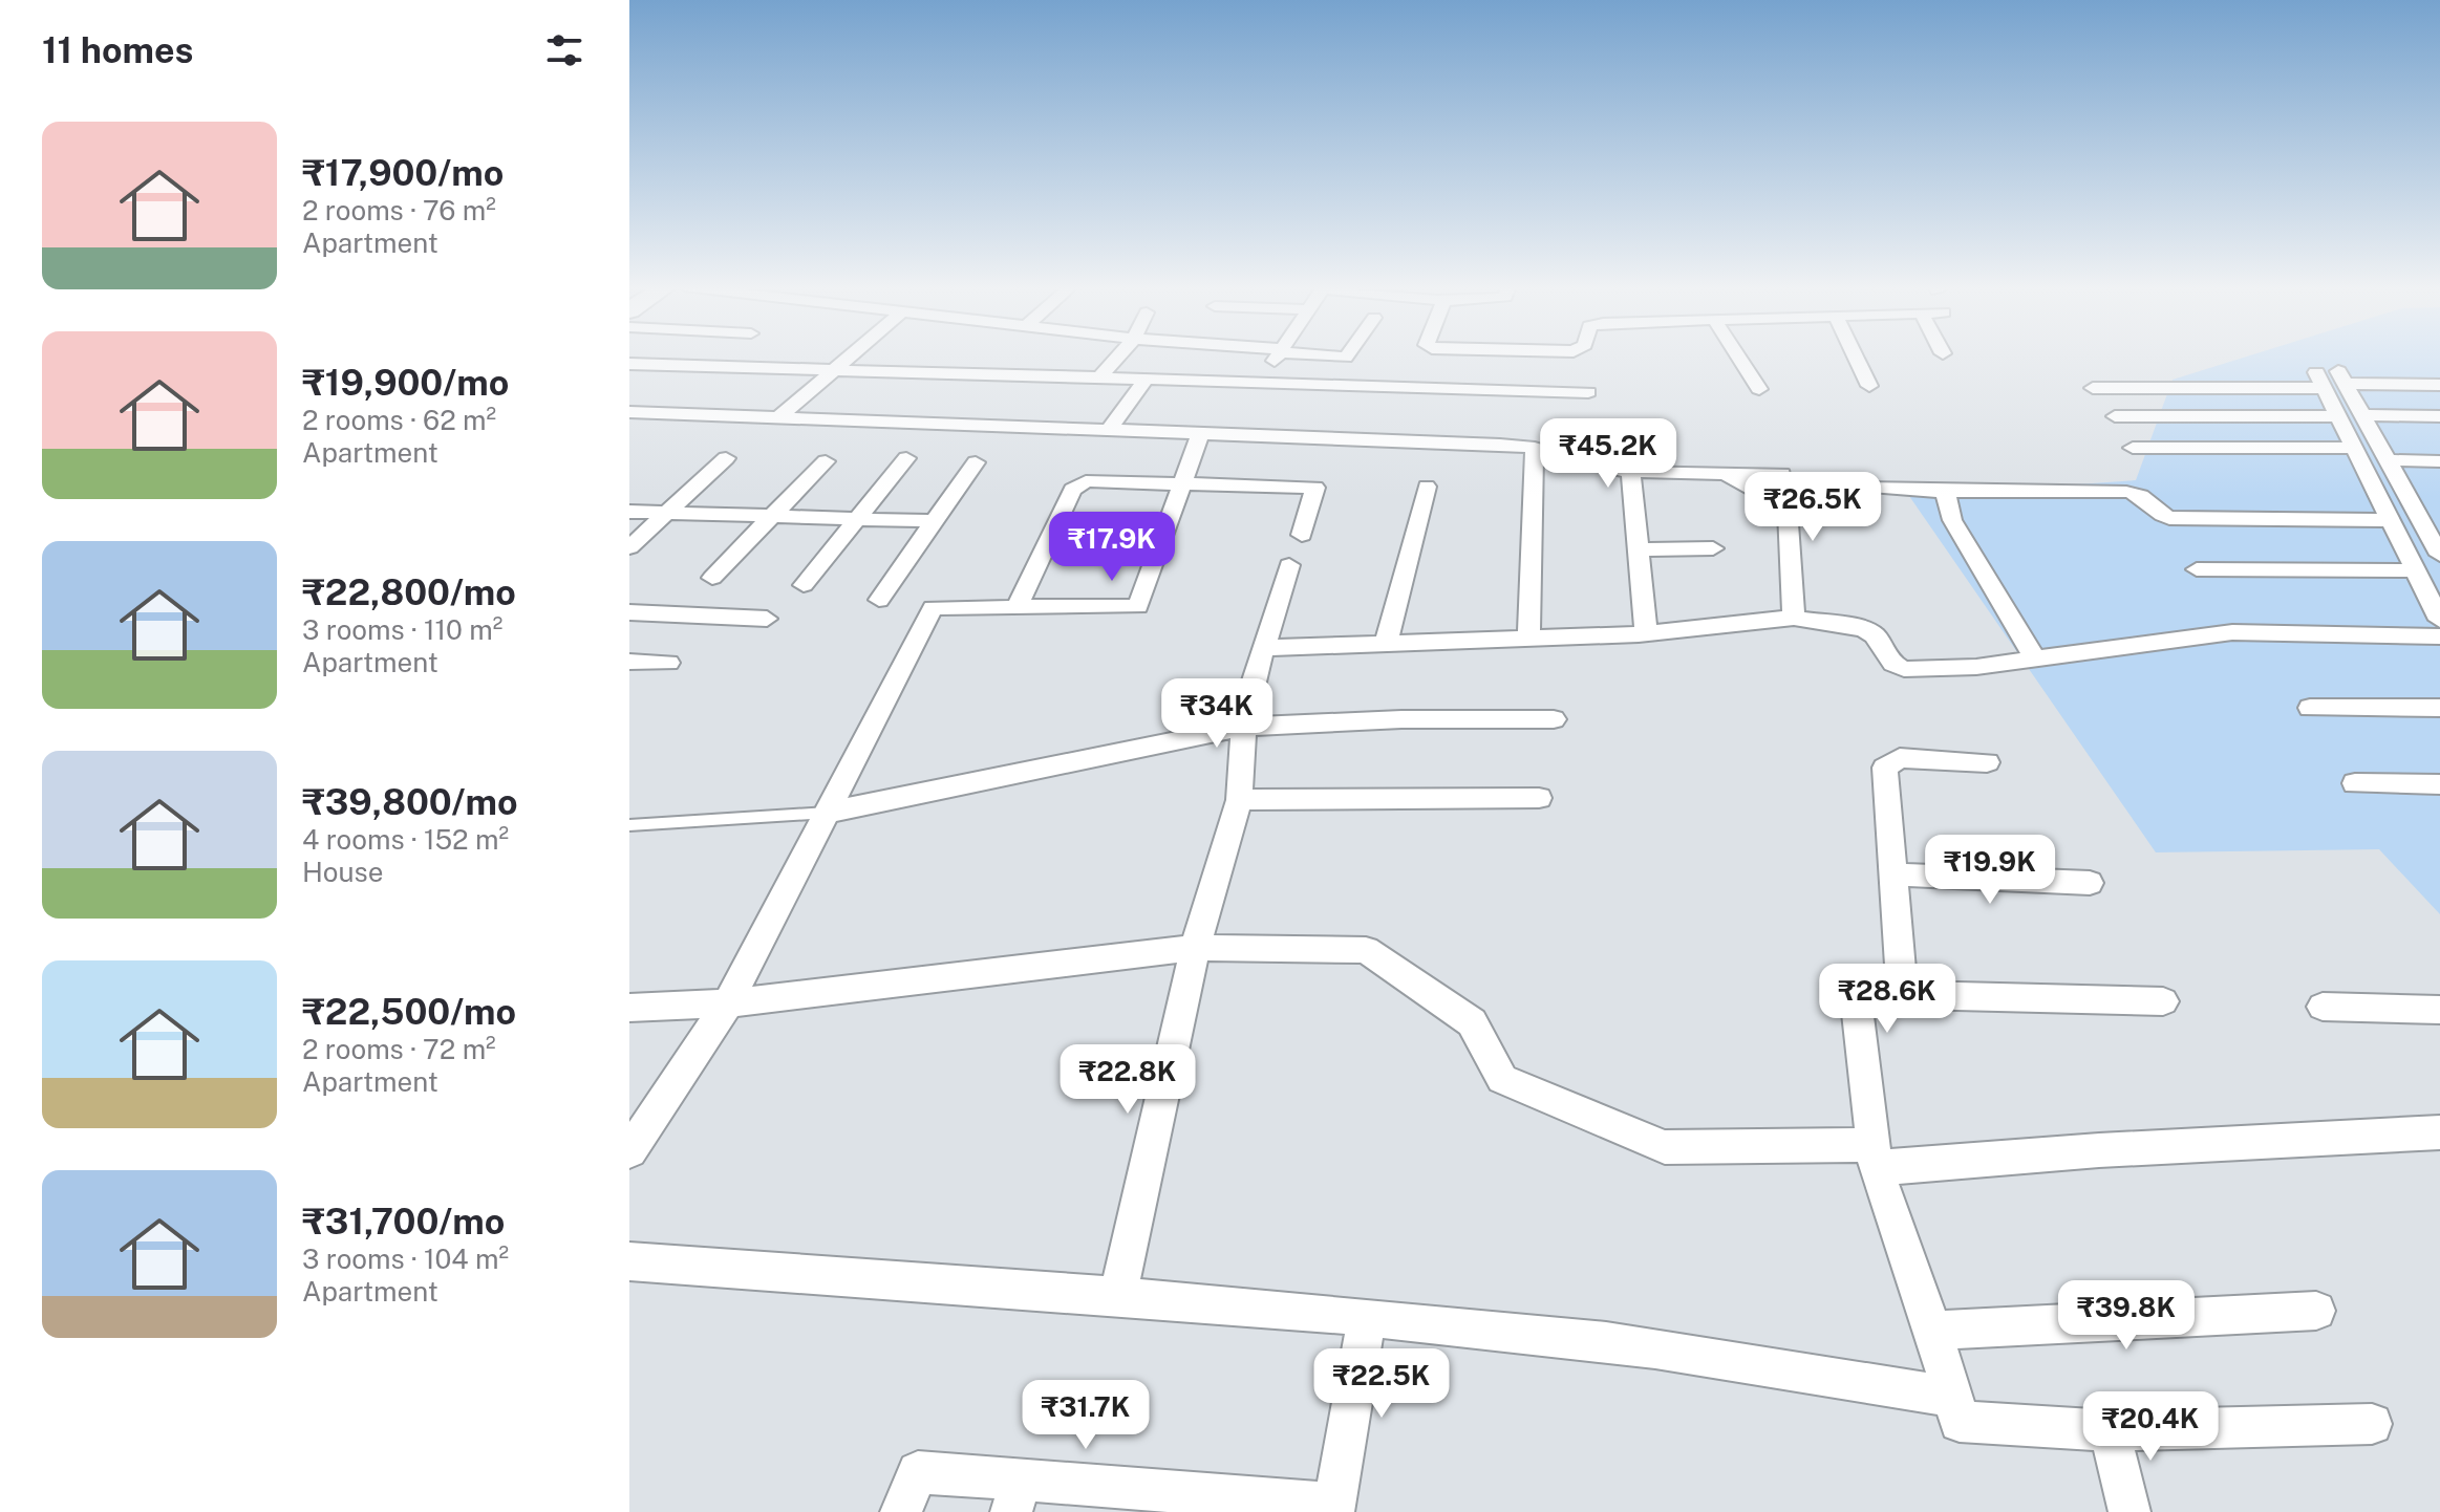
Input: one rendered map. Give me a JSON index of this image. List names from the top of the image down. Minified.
{"page":{"heading":"11 homes","list":[{"name":"₹17,900/mo","note":"2 rooms · 76 m² · Apartment"},{"name":"₹19,900/mo","note":"2 rooms · 62 m² · Apartment"},{"name":"₹22,800/mo","note":"3 rooms · 110 m² · Apartment"},{"name":"₹39,800/mo","note":"4 rooms · 152 m² · House"},{"name":"₹22,500/mo","note":"2 rooms · 72 m² · Apartment"},{"name":"₹31,700/mo","note":"3 rooms · 104 m² · Apartment"}],"price":["₹45.2K","₹26.5K","₹17.9K","₹34K","₹19.9K","₹28.6K","₹22.8K","₹39.8K","₹22.5K","₹31.7K","₹20.4K"]}}
